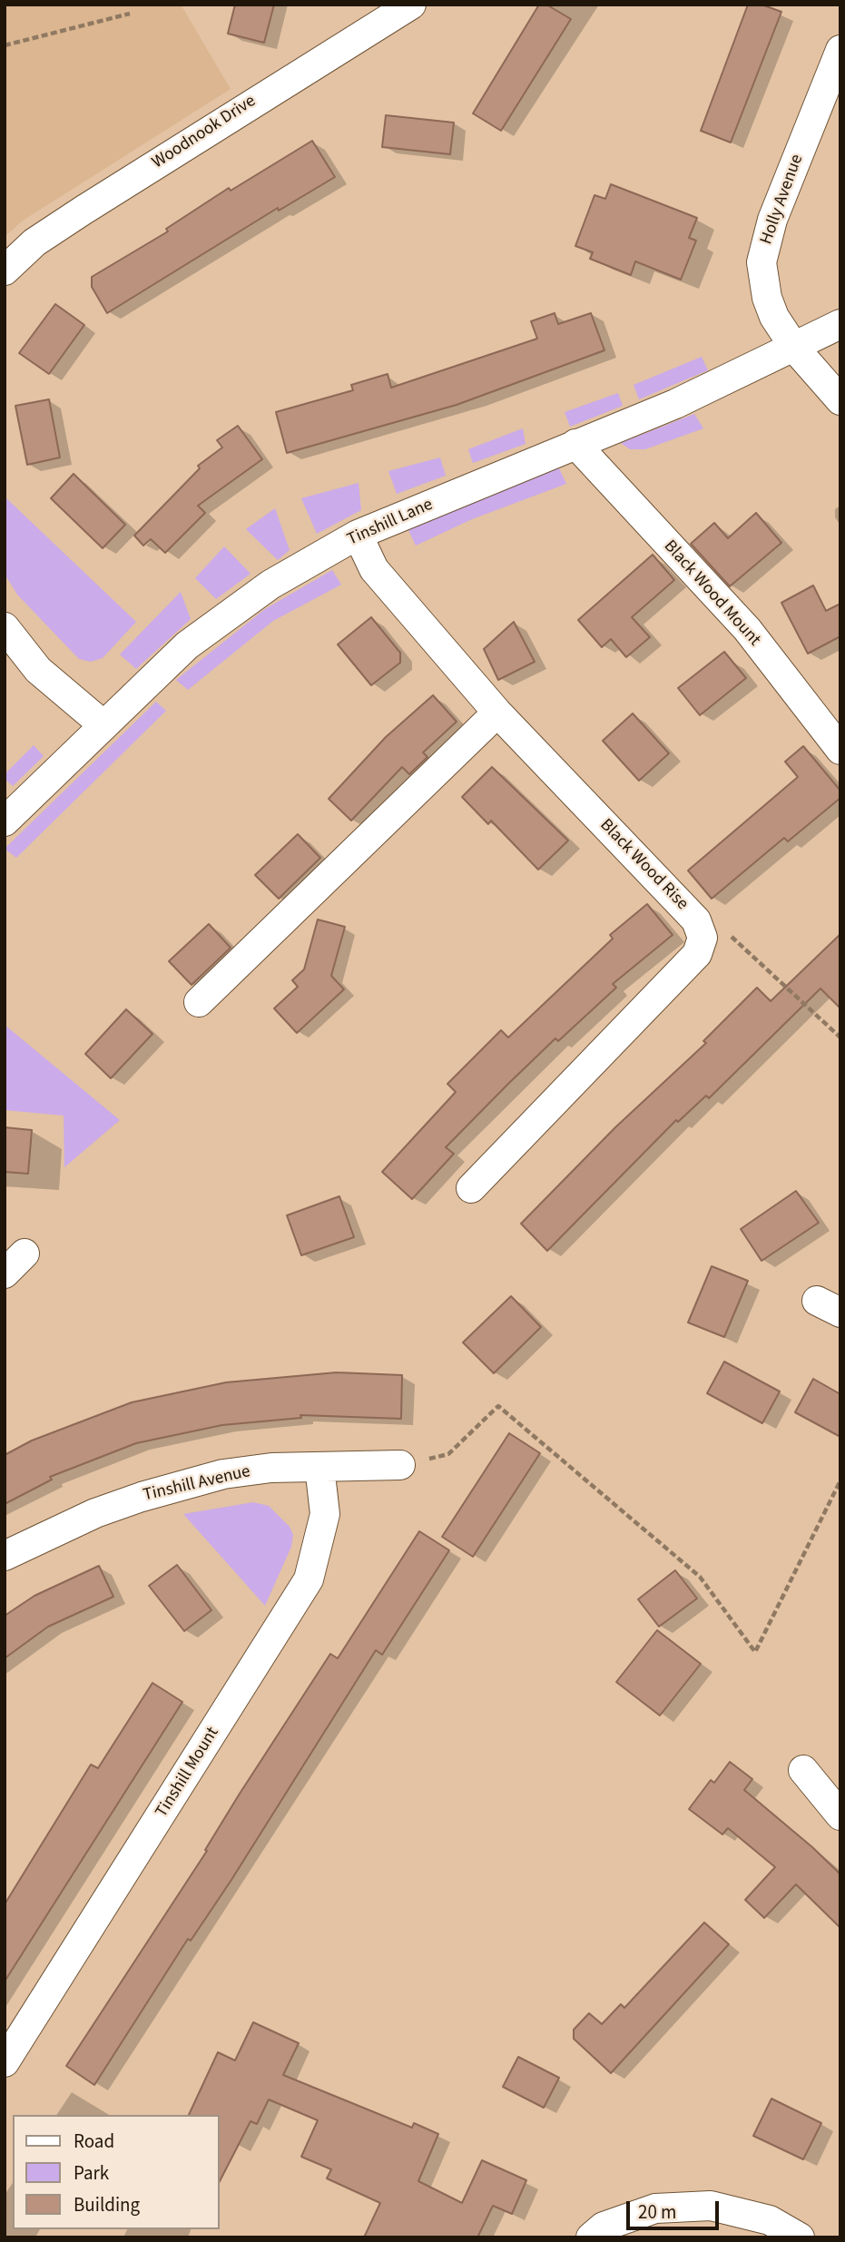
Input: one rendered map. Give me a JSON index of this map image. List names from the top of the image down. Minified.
{"streets":{"street":["Woodnook Drive","Holly Avenue","Tinshill Lane","Black Wood Mount","Black Wood Rise","Tinshill Avenue","Tinshill Mount"]},"crossings":[["Holly Avenue","Tinshill Lane"],["Tinshill Lane","Black Wood Mount"],["Tinshill Lane","Black Wood Rise"],["Tinshill Avenue","Tinshill Mount"]],"legend":["Road","Park","Building"],"scale_bar":"20 m"}
